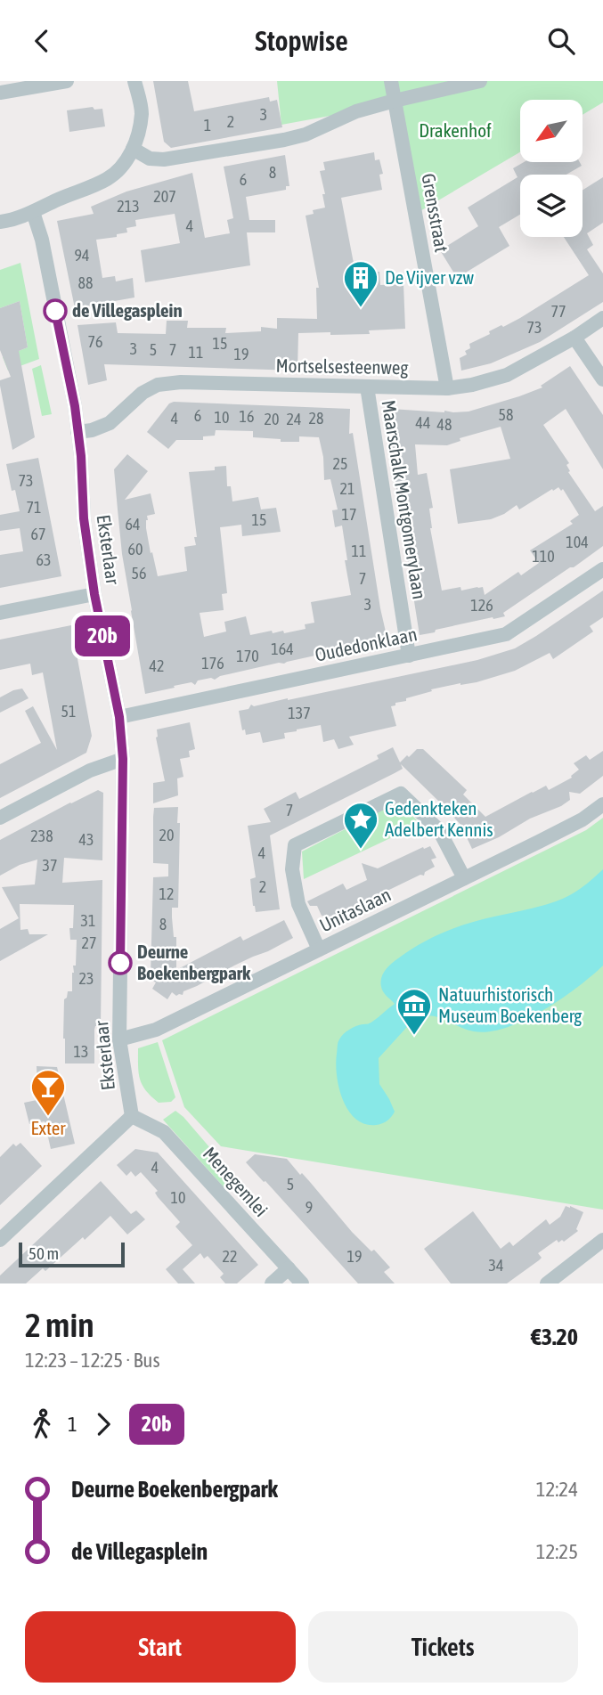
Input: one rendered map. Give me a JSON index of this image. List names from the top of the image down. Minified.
{"streets":{"street":["Grensstraat","Mortselsesteenweg","Maarschalk Montgomerylaan","Eksterlaar","Oudedonklaan","Unitaslaan","Menegemlei"]},"crossings":[["Grensstraat","Mortselsesteenweg"],["Mortselsesteenweg","Maarschalk Montgomerylaan"],["Mortselsesteenweg","Eksterlaar"],["Maarschalk Montgomerylaan","Oudedonklaan"],["Eksterlaar","Oudedonklaan"],["Eksterlaar","Unitaslaan"],["Eksterlaar","Menegemlei"]],"parks":["Drakenhof"],"places":{"building":["De Vijver vzw"],"other":["de Villegasplein","Deurne Boekenbergpark"],"place":["Gedenkteken Adelbert Kennis"],"museum":["Natuurhistorisch Museum Boekenberg"],"bar":["Exter"]},"lines":["bus line 20b"],"house_numbers":["3","2","1","8","6","207","213","4","94","88","77","73","76","15","3","5","7","11","19","58","6","16","10","4","28","20","24","44","48","25","73","21","71","17","15","64","67","104","60","11","110","63","56","7","3","126","164","170","176","42","51","137","7","20","238","43","4","37","2","12","31","8","27","23","13","4","5","10","9","22","19","34"],"scale_bar":"50 m","north":"bottom left","page":{"header":"Stopwise","on_map":"20b","scale":"50 m","heading":["2 min","12:23 – 12:25 · Bus","€3.20"],"legs":["1","20b"],"list":[{"name":"Deurne Boekenbergpark","value":"12:24"},{"name":"de Villegasplein","value":"12:25"}],"buttons":["Start","Tickets"]}}
